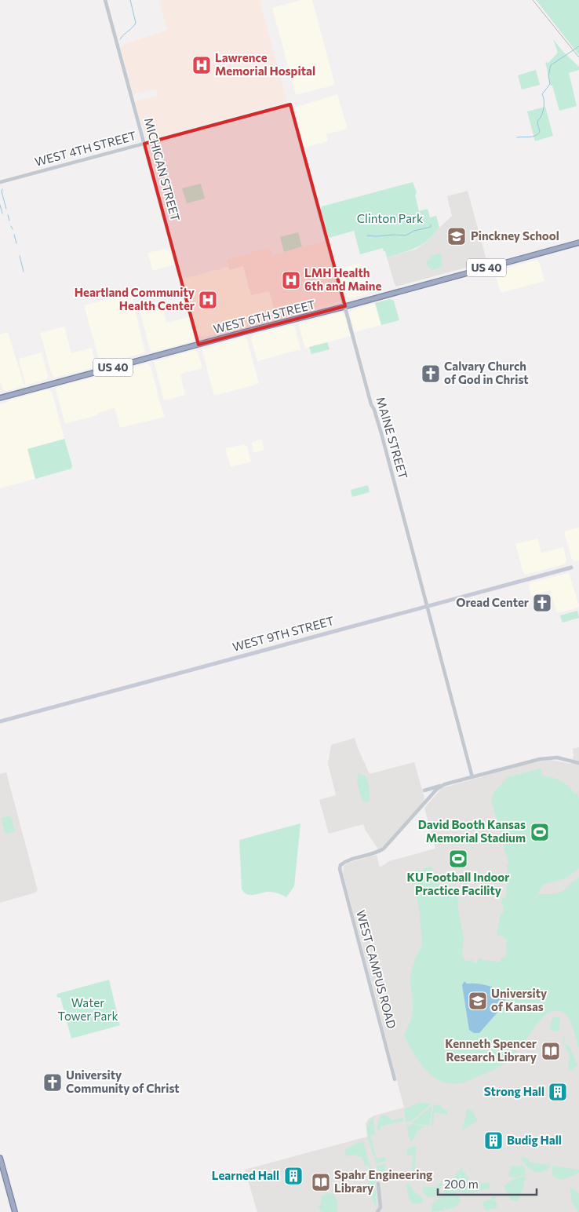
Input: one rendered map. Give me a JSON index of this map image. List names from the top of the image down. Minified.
{"streets":{"highway":["US 40","WEST 6TH STREET"],"main road":["WEST 9TH STREET"],"street":["WEST 4TH STREET","MICHIGAN STREET","MAINE STREET","WEST CAMPUS ROAD"]},"crossings":[["WEST 4TH STREET","MICHIGAN STREET"],["WEST 4TH STREET","MAINE STREET"],["MICHIGAN STREET","WEST 6TH STREET"],["WEST 6TH STREET","MAINE STREET"],["MAINE STREET","WEST 9TH STREET"]],"parks":["Clinton Park","Water Tower Park"],"places":{"hospital":["Lawrence Memorial Hospital","LMH Health 6th and Maine","Heartland Community Health Center"],"school or university":["Pinckney School","University of Kansas"],"church":["Calvary Church of God in Christ","Oread Center","University Community of Christ"],"sports":["David Booth Kansas Memorial Stadium","KU Football Indoor Practice Facility"],"library":["Kenneth Spencer Research Library","Spahr Engineering Library"],"building":["Strong Hall","Budig Hall","Learned Hall"]},"scale_bar":"200 m"}
